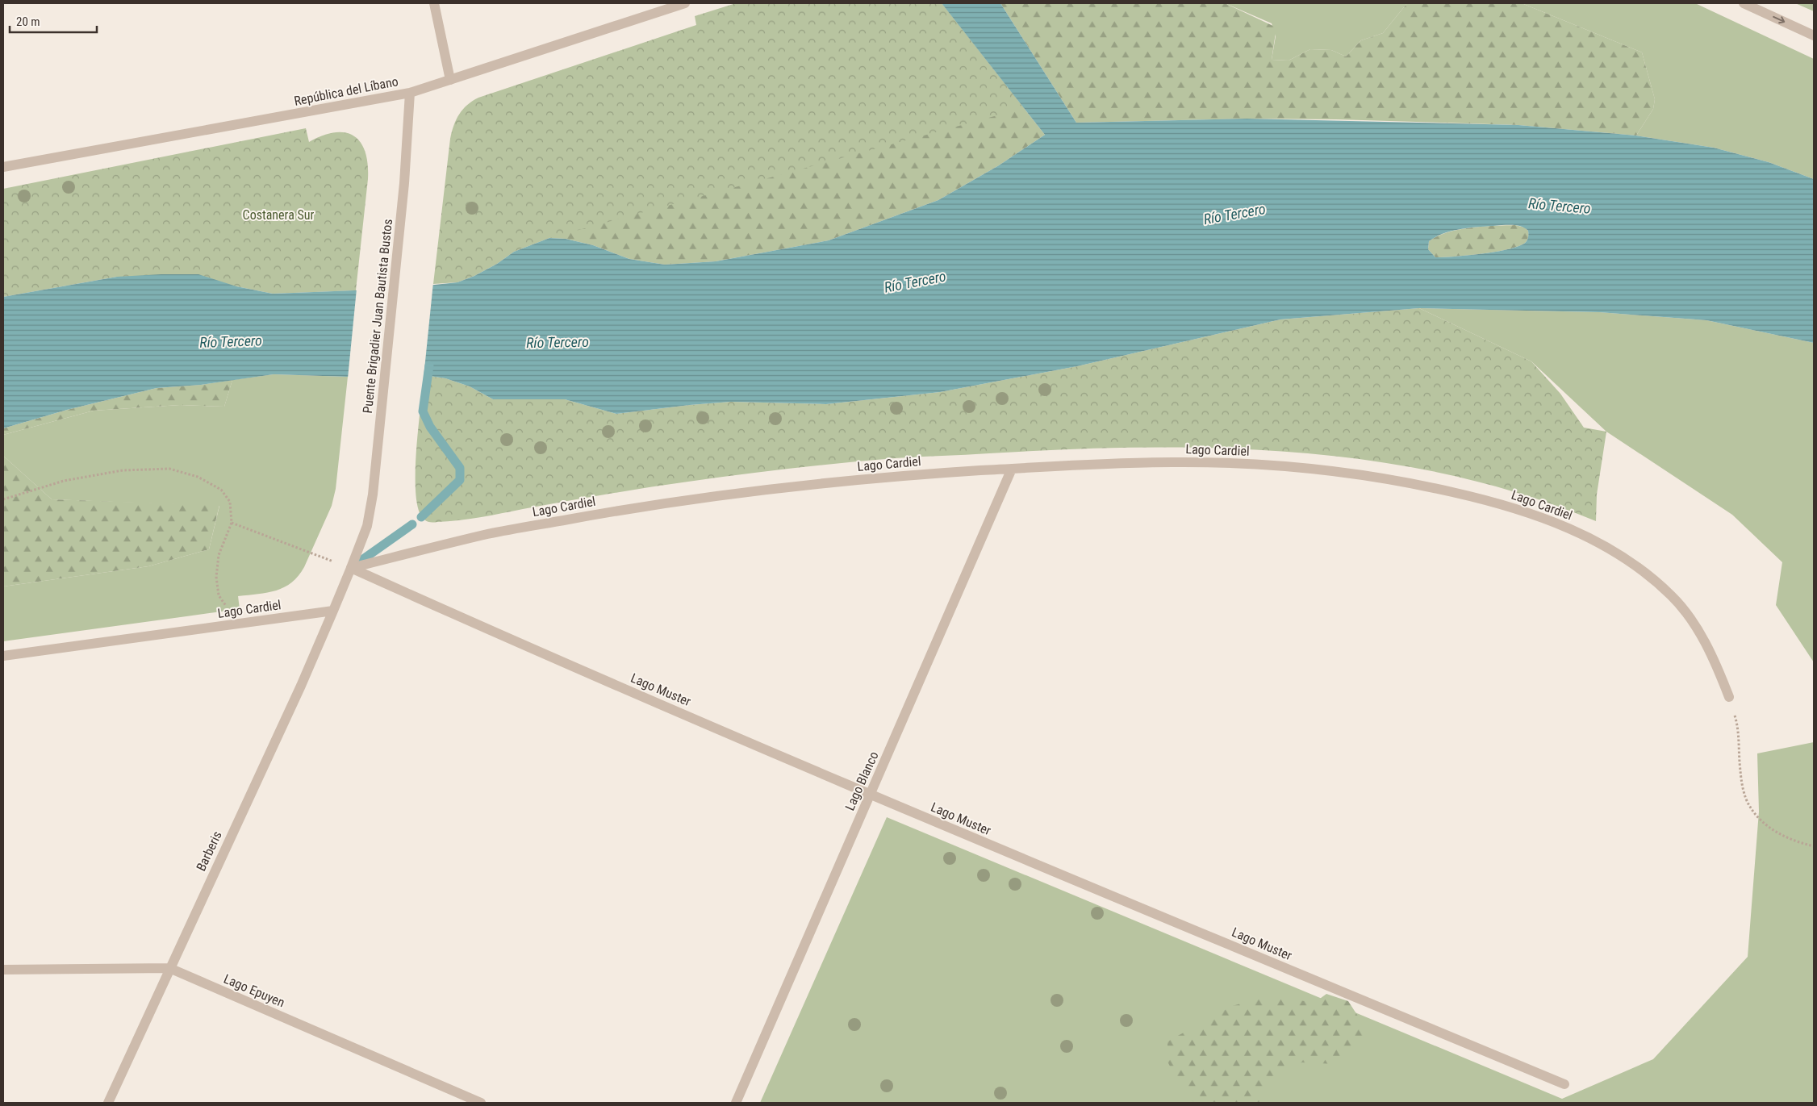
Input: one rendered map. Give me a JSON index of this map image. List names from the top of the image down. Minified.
{"streets":{"street":["República del Líbano","Puente Brigadier Juan Bautista Bustos","Lago Cardiel","Lago Muster","Lago Blanco","Barberis","Lago Epuyen"]},"crossings":[["República del Líbano","Puente Brigadier Juan Bautista Bustos"],["Puente Brigadier Juan Bautista Bustos","Lago Cardiel"],["Puente Brigadier Juan Bautista Bustos","Lago Muster"],["Lago Cardiel","Lago Muster"],["Lago Cardiel","Lago Blanco"],["Lago Cardiel","Barberis"],["Lago Muster","Lago Blanco"],["Barberis","Lago Epuyen"]],"water":["Río Tercero"],"parks":["Costanera Sur"],"scale_bar":"20 m"}
